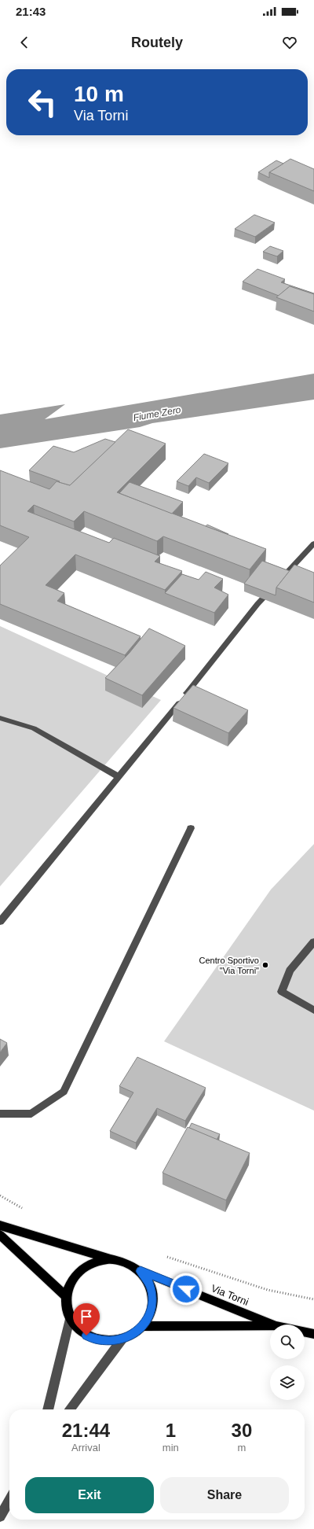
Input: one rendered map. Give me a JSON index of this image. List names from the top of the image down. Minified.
{"streets":{"main road":["Via Torni"]},"water":["Fiume Zero"],"places":["Centro Sportivo \"Via Torni\""],"page":{"status":"21:43","header":"Routely","turn":["10 m","Via Torni"],"eta":["21:44","Arrival","1","min","30","m"],"buttons":["Exit","Share"]}}
